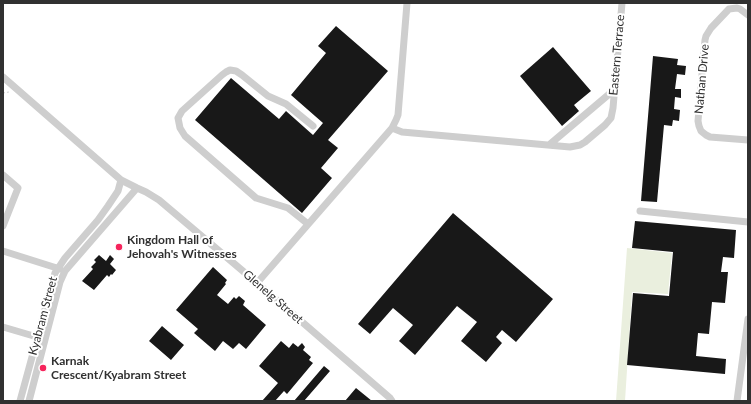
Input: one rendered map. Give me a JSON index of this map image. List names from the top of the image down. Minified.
{"streets":{"street":["Eastern Terrace","Nathan Drive","Glenelg Street","Kyabram Street"]},"crossings":[["Glenelg Street","Kyabram Street"]],"places":["Kingdom Hall of Jehovah's Witnesses","Karnak Crescent/Kyabram Street"]}
